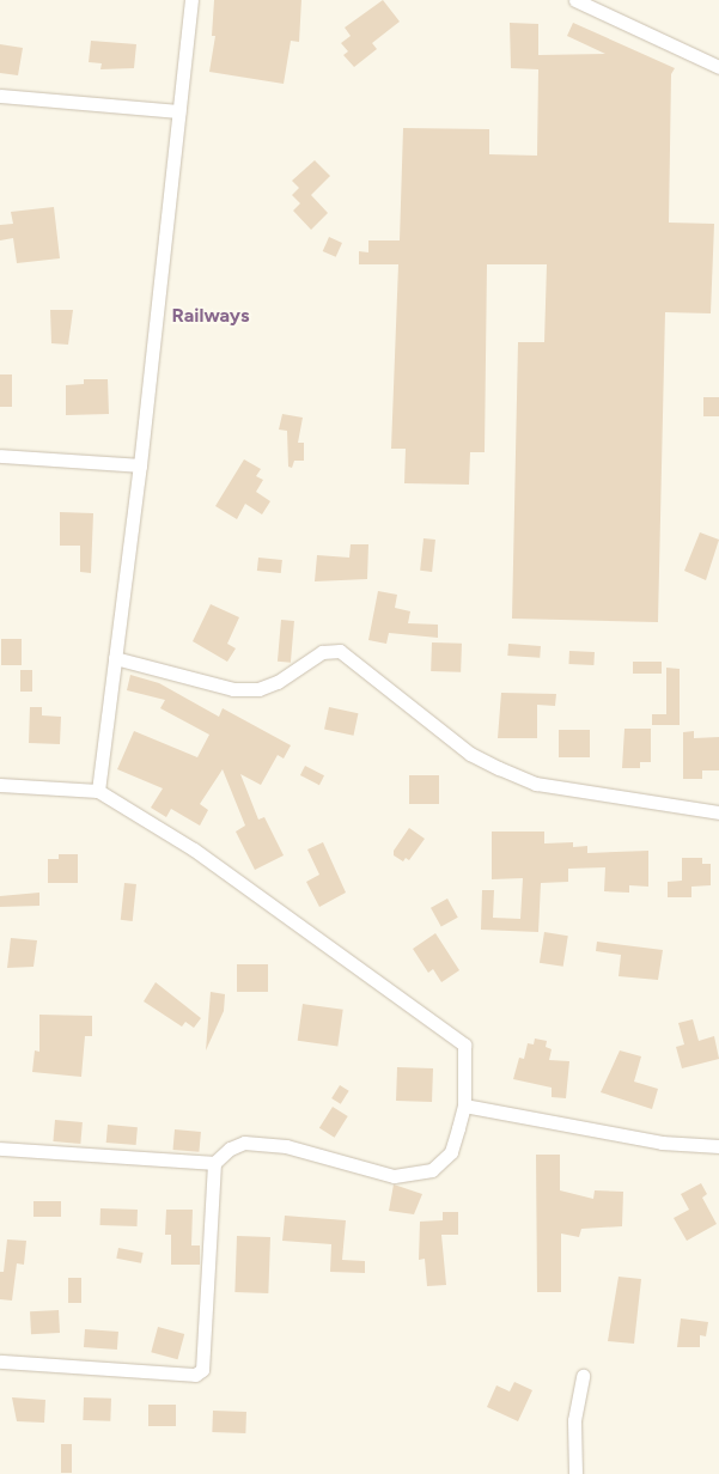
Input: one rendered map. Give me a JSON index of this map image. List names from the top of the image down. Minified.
{"districts":["Railways"]}
